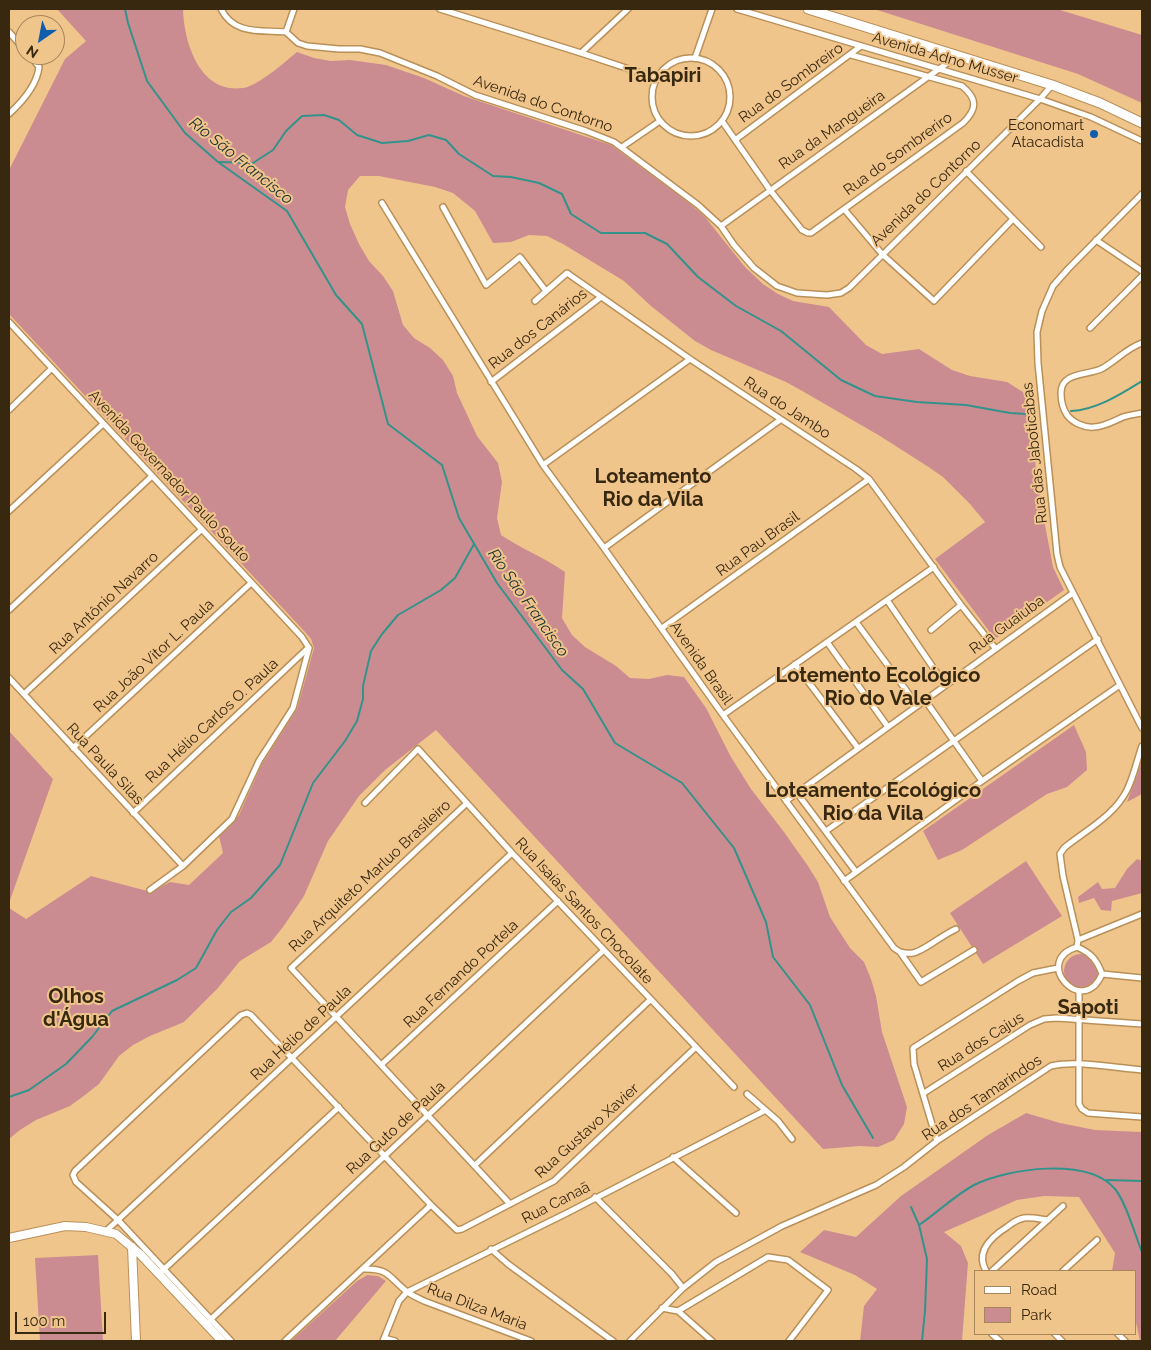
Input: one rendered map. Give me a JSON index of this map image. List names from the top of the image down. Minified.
{"streets":{"street":["Avenida Adno Musser","Rua do Sombreiro","Avenida do Contorno","Rua da Mangueira","Rua do Sombreriro","Rua dos Canários","Rua do Jambo","Rua das Jaboticabas","Avenida Governador Paulo Souto","Rua Pau Brasil","Rua Antônio Navarro","Rua Guaiuba","Rua João Vitor L. Paula","Avenida Brasil","Rua Hélio Carlos O. Paula","Rua Paula Silas","Rua Arquiteto Marluo Brasileiro","Rua Isaías Santos Chocolate","Rua Fernando Portela","Rua Hélio de Paula","Rua dos Cajus","Rua dos Tamarindos","Rua Guto de Paula","Rua Gustavo Xavier","Rua Canaã","Rua Dilza Maria"]},"crossings":[["Avenida Adno Musser","Rua do Sombreiro"],["Avenida Adno Musser","Avenida do Contorno"],["Avenida Adno Musser","Rua da Mangueira"],["Rua do Sombreiro","Rua da Mangueira"],["Rua do Sombreiro","Rua do Sombreriro"],["Avenida do Contorno","Rua da Mangueira"],["Rua da Mangueira","Rua do Sombreriro"],["Rua dos Canários","Rua do Jambo"],["Rua dos Canários","Avenida Brasil"],["Rua do Jambo","Rua Pau Brasil"],["Rua do Jambo","Rua Guaiuba"],["Rua das Jaboticabas","Rua Guaiuba"],["Avenida Governador Paulo Souto","Rua Antônio Navarro"],["Avenida Governador Paulo Souto","Rua João Vitor L. Paula"],["Avenida Governador Paulo Souto","Rua Hélio Carlos O. Paula"],["Rua Pau Brasil","Avenida Brasil"],["Rua Antônio Navarro","Rua Paula Silas"],["Rua Guaiuba","Avenida Brasil"],["Rua João Vitor L. Paula","Rua Paula Silas"],["Rua Hélio Carlos O. Paula","Rua Paula Silas"],["Rua Arquiteto Marluo Brasileiro","Rua Isaías Santos Chocolate"],["Rua Arquiteto Marluo Brasileiro","Rua Hélio de Paula"],["Rua Isaías Santos Chocolate","Rua Fernando Portela"],["Rua Isaías Santos Chocolate","Rua Hélio de Paula"],["Rua Isaías Santos Chocolate","Rua Guto de Paula"],["Rua Isaías Santos Chocolate","Rua Gustavo Xavier"],["Rua Canaã","Rua Dilza Maria"]],"districts":["Tabapiri","Loteamento Rio da Vila","Lotemento Ecológico Rio do Vale","Loteamento Ecológico Rio da Vila","Olhos d'Água","Sapoti"],"water":["Rio São Francisco"],"places":["Economart Atacadista"],"legend":["Road","Park"],"scale_bar":"100 m","north":"bottom left"}
